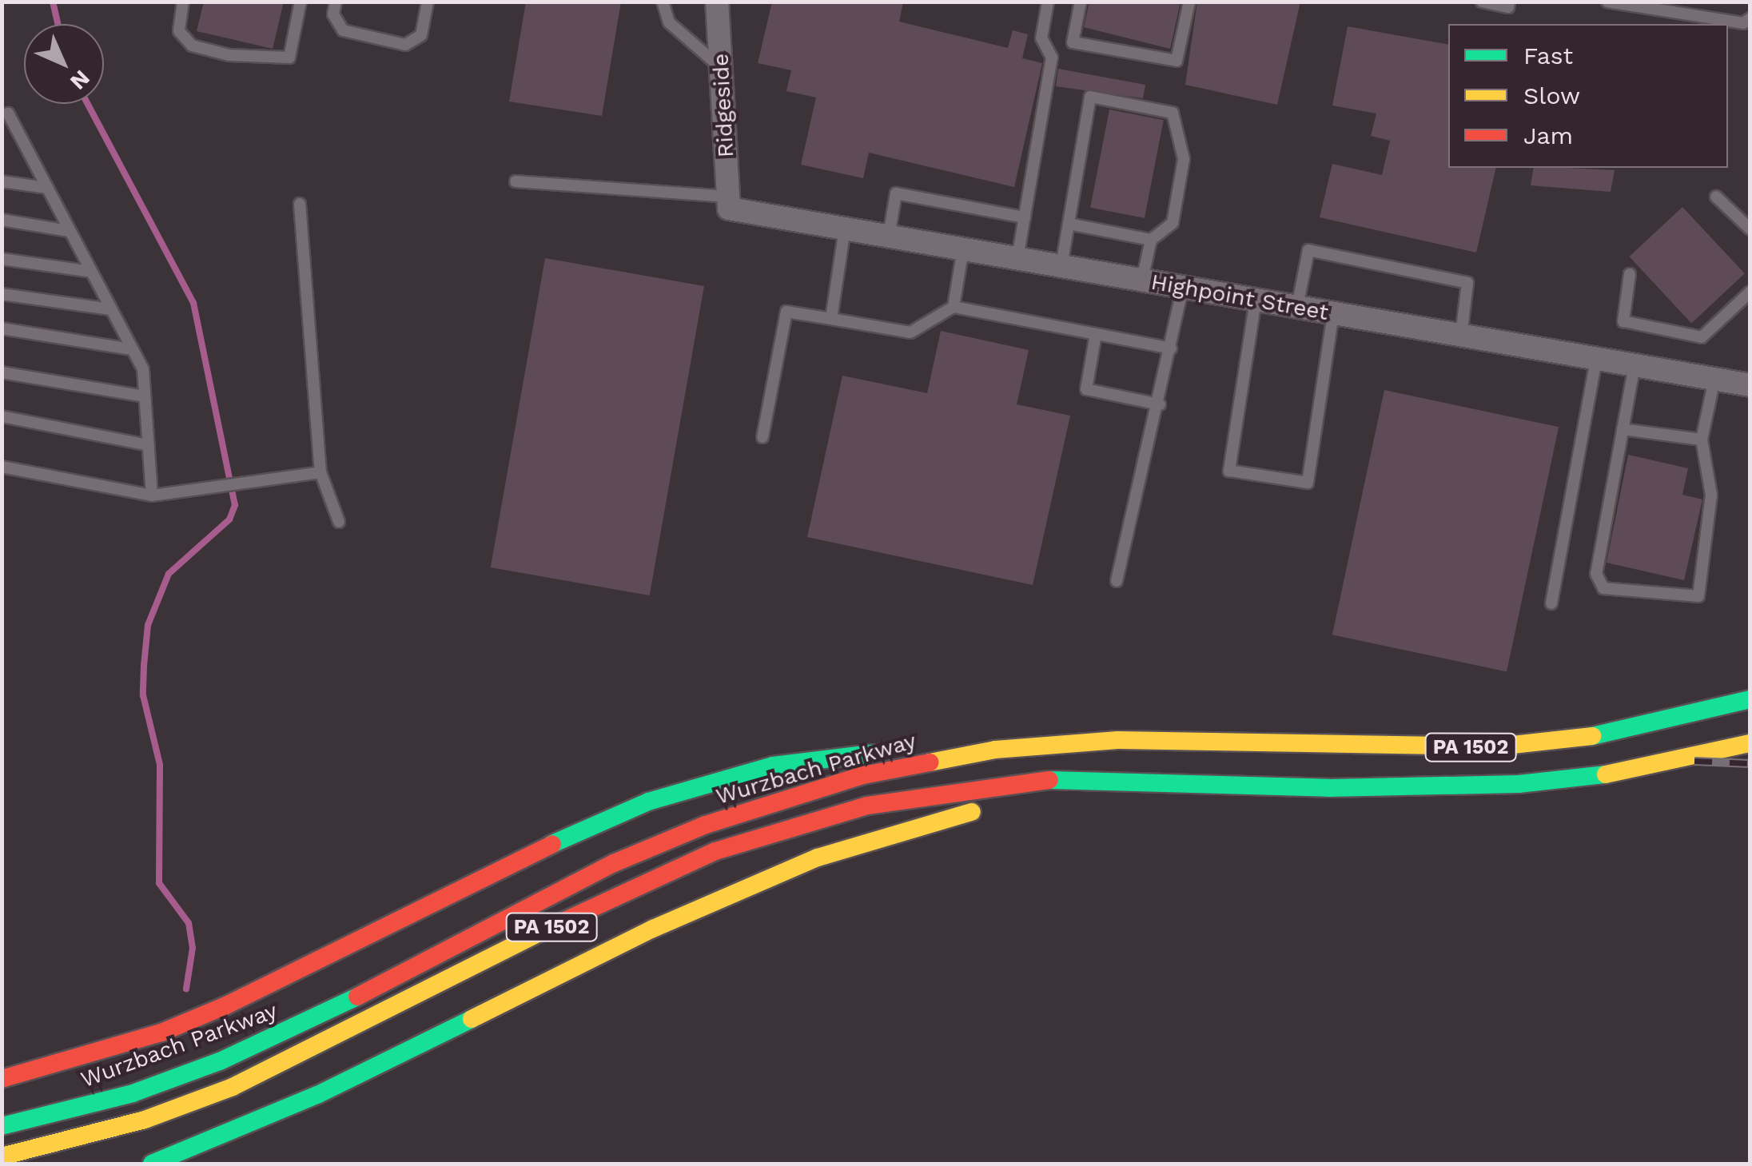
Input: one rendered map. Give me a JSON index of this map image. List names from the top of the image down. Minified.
{"streets":{"highway":["PA 1502","Wurzbach Parkway"],"street":["Ridgeside","Highpoint Street"]},"crossings":[["Ridgeside","Highpoint Street"]],"legend":["Fast","Slow","Jam"],"north":"bottom right"}
